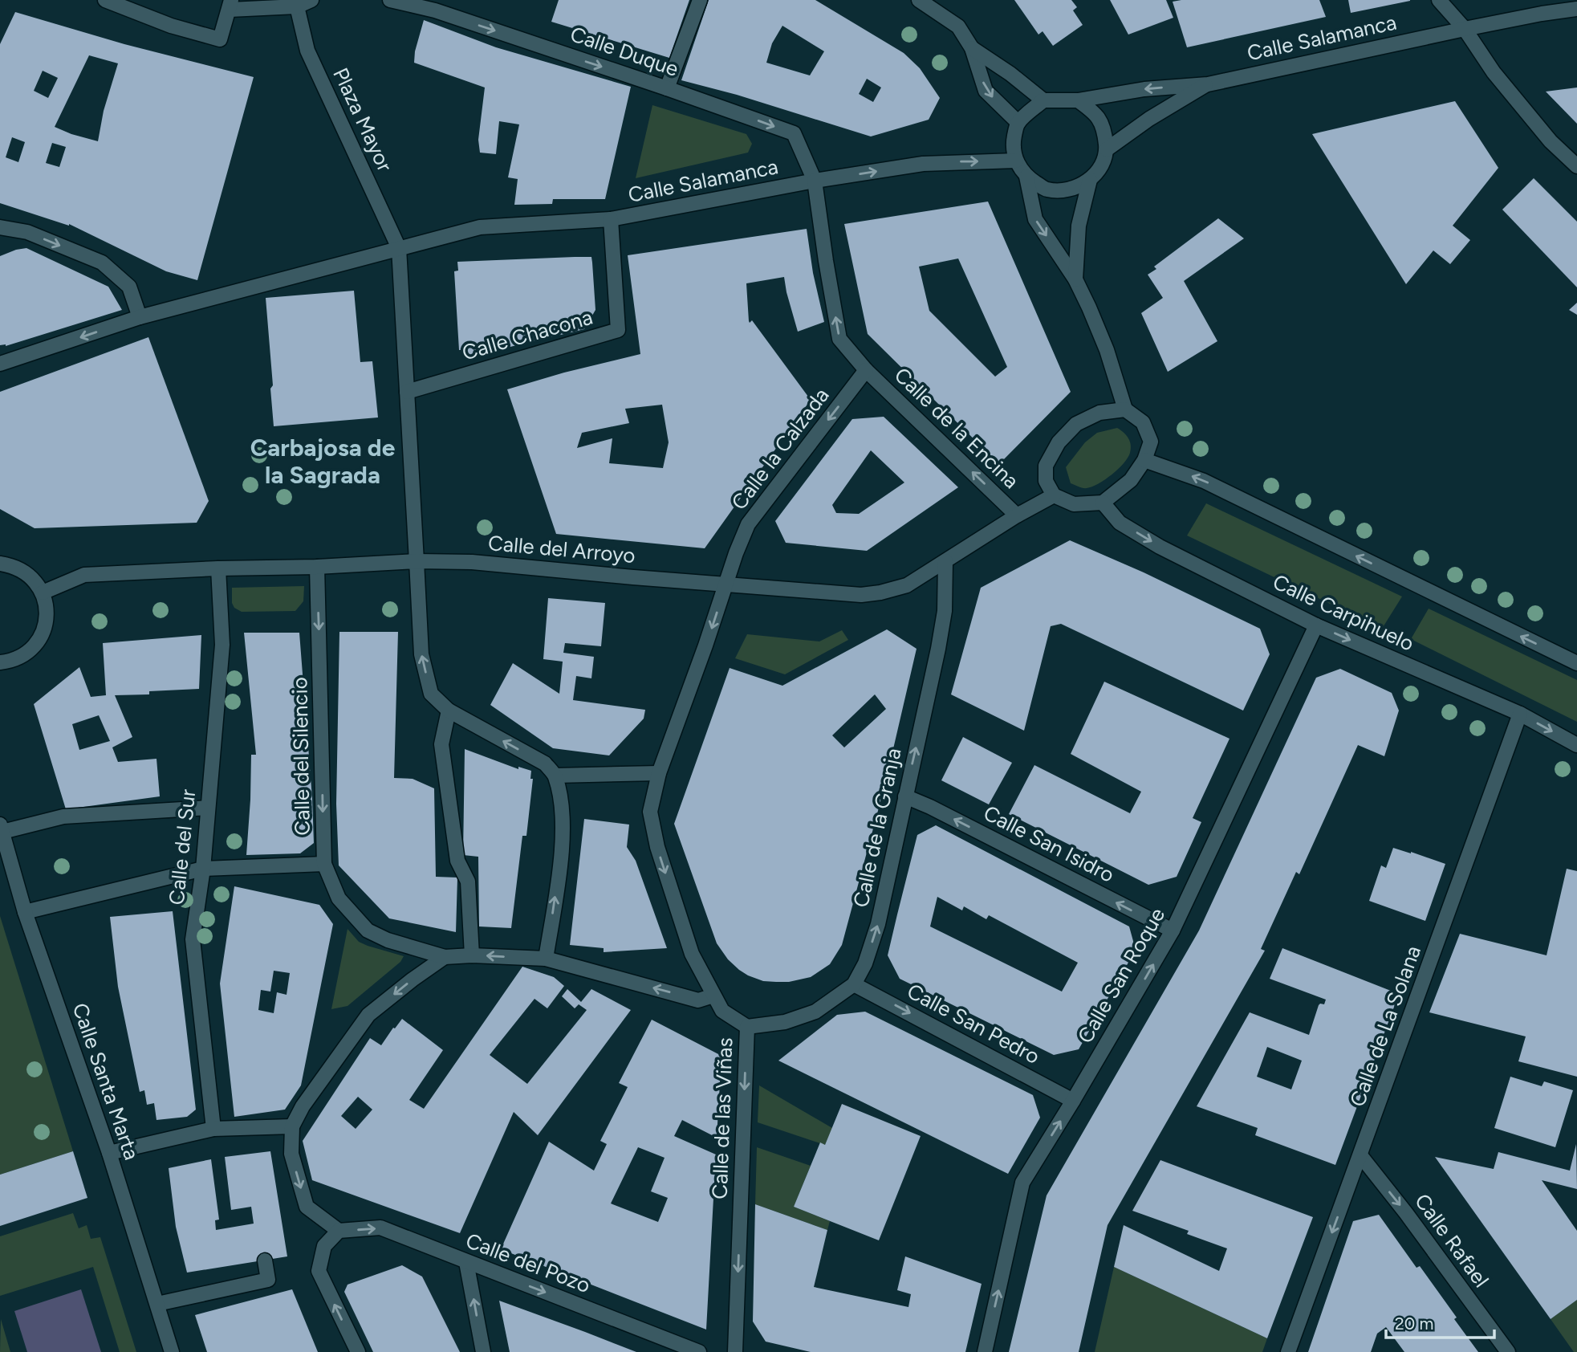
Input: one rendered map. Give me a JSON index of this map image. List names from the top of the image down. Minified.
{"streets":{"street":["Calle Salamanca","Calle Duque","Plaza Mayor","Calle Chacona","Calle de la Encina","Calle la Calzada","Calle del Arroyo","Calle Carpihuelo","Calle del Silencio","Calle de la Granja","Calle San Isidro","Calle del Sur","Calle San Roque","Calle San Pedro","Calle de La Solana","Calle Santa Marta","Calle de las Viñas","Calle Rafael","Calle del Pozo"]},"crossings":[["Calle Salamanca","Calle Duque"],["Calle Salamanca","Plaza Mayor"],["Calle Salamanca","Calle Chacona"],["Calle de la Encina","Calle la Calzada"],["Calle de la Encina","Calle del Arroyo"],["Calle la Calzada","Calle del Arroyo"],["Calle la Calzada","Calle de las Viñas"],["Calle del Arroyo","Calle Carpihuelo"],["Calle del Arroyo","Calle del Silencio"],["Calle del Arroyo","Calle de la Granja"],["Calle del Arroyo","Calle del Sur"],["Calle Carpihuelo","Calle San Roque"],["Calle Carpihuelo","Calle de La Solana"],["Calle de la Granja","Calle San Isidro"],["Calle de la Granja","Calle San Pedro"],["Calle de la Granja","Calle de las Viñas"],["Calle San Isidro","Calle San Roque"],["Calle San Roque","Calle San Pedro"],["Calle de La Solana","Calle Rafael"]],"one_way":["Calle Duque","Calle de la Encina","Calle la Calzada","Calle de la Granja","Calle San Isidro","Calle San Roque","Calle San Pedro","Calle de las Viñas","Calle Rafael","Calle del Pozo"],"districts":["Carbajosa de la Sagrada"],"scale_bar":"20 m"}
